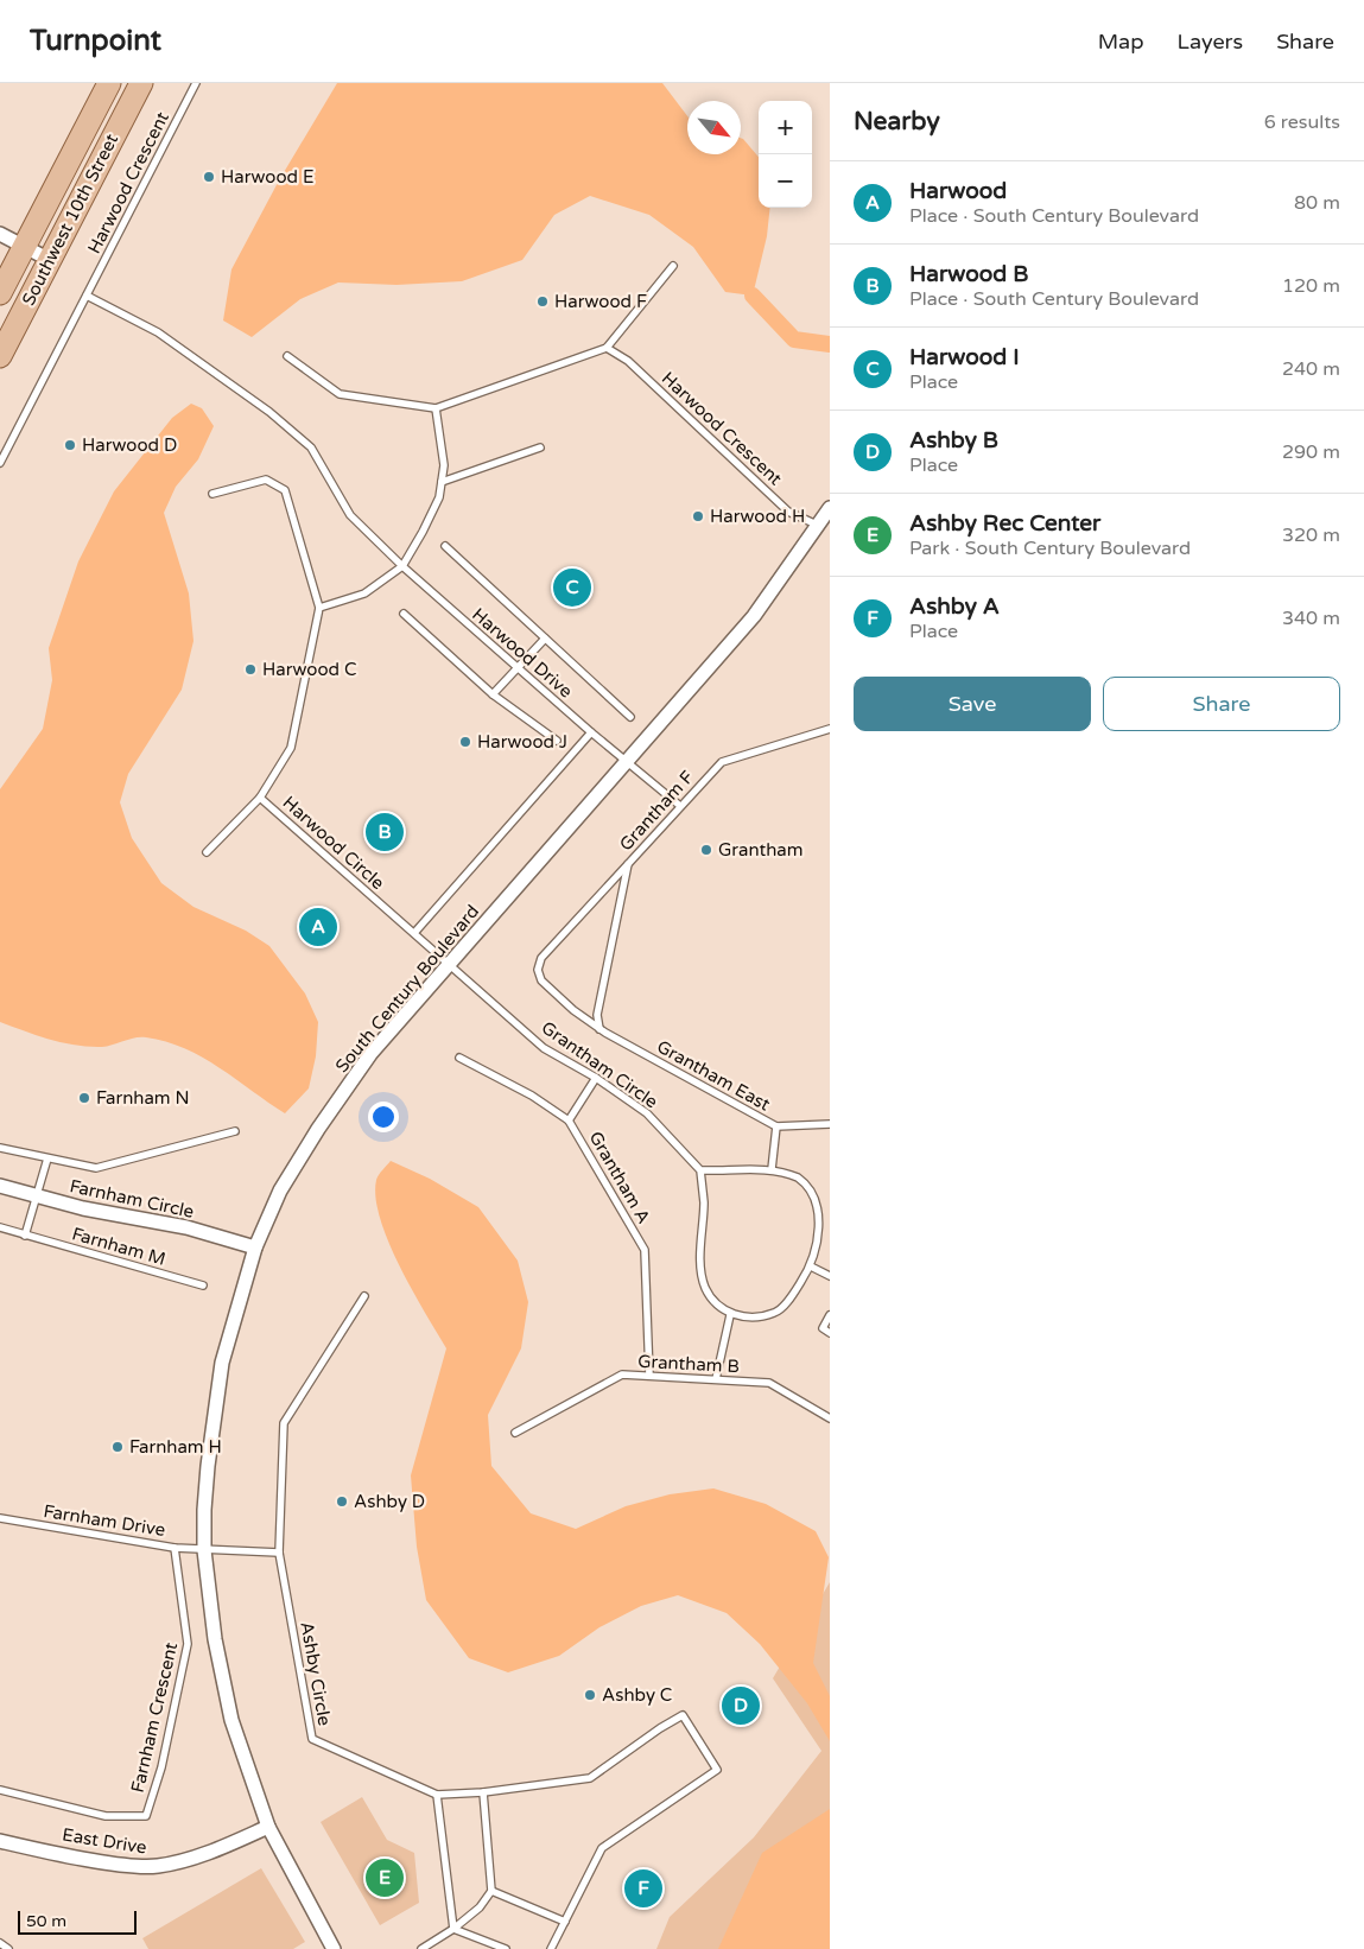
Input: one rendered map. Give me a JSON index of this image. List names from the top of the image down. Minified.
{"streets":{"main road":["Southwest 10th Street"],"street":["South Century Boulevard","Farnham Circle","East Drive"],"lane":["Harwood Crescent","Harwood Drive","Grantham F","Harwood Circle","Grantham Circle","Grantham East","Grantham A","Farnham M","Grantham B","Farnham Drive","Ashby Circle","Farnham Crescent"]},"crossings":[["Harwood Crescent","South Century Boulevard"],["Harwood Drive","Grantham F"],["Harwood Drive","South Century Boulevard"],["Grantham F","Grantham East"],["Harwood Circle","South Century Boulevard"],["Harwood Circle","Grantham Circle"],["South Century Boulevard","Grantham Circle"],["South Century Boulevard","Farnham Circle"],["South Century Boulevard","Farnham Drive"],["South Century Boulevard","East Drive"],["Grantham A","Grantham B"],["Farnham Drive","Farnham Crescent"]],"places":["Harwood E","Harwood F","Harwood D","Harwood H","Harwood C","Harwood J","Grantham","Farnham N","Farnham H","Ashby D","Ashby C"],"scale_bar":"50 m","north":"bottom right","page":{"header":"Turnpoint","nav":["Map","Layers","Share"],"heading":["Nearby","6 results"],"map_buttons":["+","−"],"list":[{"mark":"A","name":"Harwood","note":"Place · South Century Boulevard","value":"80 m"},{"mark":"B","name":"Harwood B","note":"Place · South Century Boulevard","value":"120 m"},{"mark":"C","name":"Harwood I","note":"Place","value":"240 m"},{"mark":"D","name":"Ashby B","note":"Place","value":"290 m"},{"mark":"E","name":"Ashby Rec Center","note":"Park · South Century Boulevard","value":"320 m"},{"mark":"F","name":"Ashby A","note":"Place","value":"340 m"}],"pins":["C","B","A","D","E","F"],"buttons":["Save","Share"],"scale":"50 m"}}
